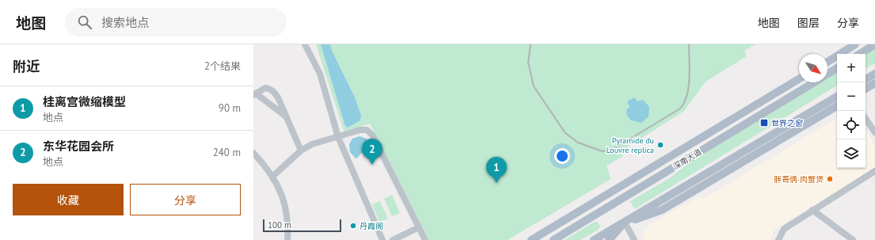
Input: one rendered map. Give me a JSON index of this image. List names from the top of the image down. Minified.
{"streets":{"main road":["深南大道"]},"places":{"transit":["世界之窗"],"other":["Pyramide du Louvre replica","胖哥俩·肉蟹煲","丹霞阁"]},"scale_bar":"100 m","north":"bottom right","page":{"header":"地图","search":"搜索地点","nav":["地图","图层","分享"],"heading":["附近","2个结果"],"map_buttons":["+","−"],"list":[{"mark":"1","name":"桂离宫微缩模型","note":"地点","value":"90 m"},{"mark":"2","name":"东华花园会所","note":"地点","value":"240 m"}],"pins":["2","1"],"buttons":["收藏","分享"],"scale":"100 m"}}
